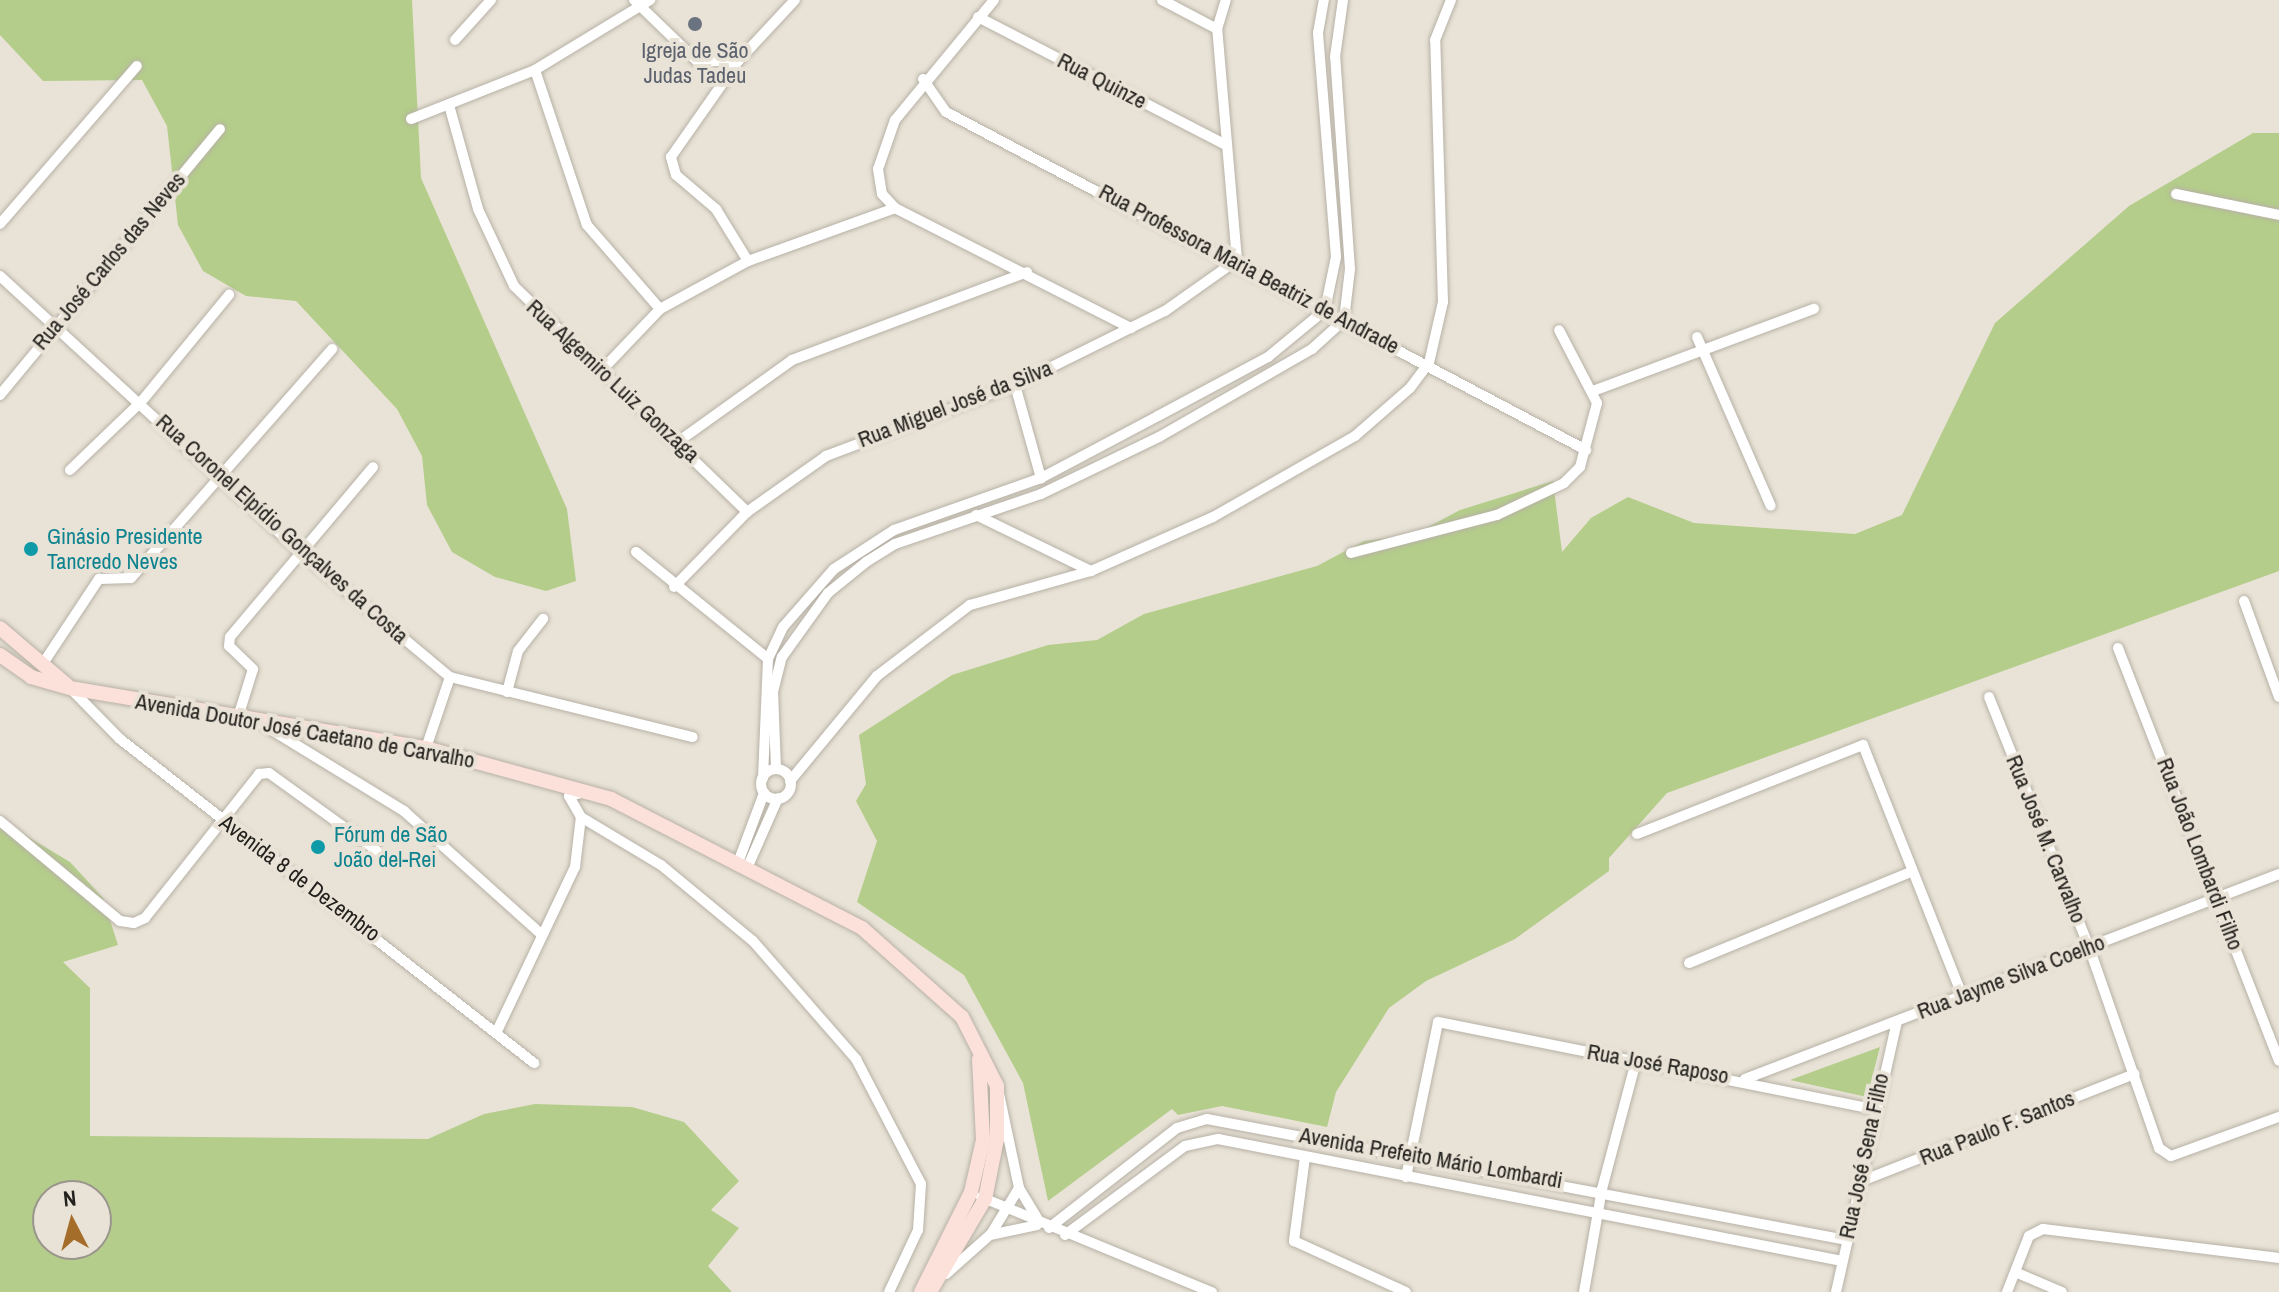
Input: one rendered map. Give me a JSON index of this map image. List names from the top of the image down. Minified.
{"streets":{"main road":["Avenida Doutor José Caetano de Carvalho","Avenida 8 de Dezembro"],"street":["Rua Quinze","Rua José Carlos das Neves","Rua Professora Maria Beatriz de Andrade","Rua Algemiro Luiz Gonzaga","Rua Miguel José da Silva","Rua Coronel Elpídio Gonçalves da Costa","Rua José M. Carvalho","Rua João Lombardi Filho","Rua Jayme Silva Coelho","Rua José Raposo","Rua Paulo F. Santos","Rua José Sena Filho","Avenida Prefeito Mário Lombardi"]},"crossings":[["Rua José Carlos das Neves","Rua Coronel Elpídio Gonçalves da Costa"],["Rua Professora Maria Beatriz de Andrade","Rua Miguel José da Silva"],["Rua Algemiro Luiz Gonzaga","Rua Miguel José da Silva"],["Avenida Doutor José Caetano de Carvalho","Avenida 8 de Dezembro"],["Rua José M. Carvalho","Rua Jayme Silva Coelho"],["Rua José M. Carvalho","Rua Paulo F. Santos"],["Rua João Lombardi Filho","Rua Jayme Silva Coelho"],["Rua Jayme Silva Coelho","Rua José Raposo"],["Rua Jayme Silva Coelho","Rua José Sena Filho"],["Rua José Raposo","Rua José Sena Filho"],["Rua José Raposo","Avenida Prefeito Mário Lombardi"],["Rua Paulo F. Santos","Rua José Sena Filho"],["Rua José Sena Filho","Avenida Prefeito Mário Lombardi"]],"places":["Igreja de São Judas Tadeu","Ginásio Presidente Tancredo Neves","Fórum de São João del-Rei"],"north":"top"}
